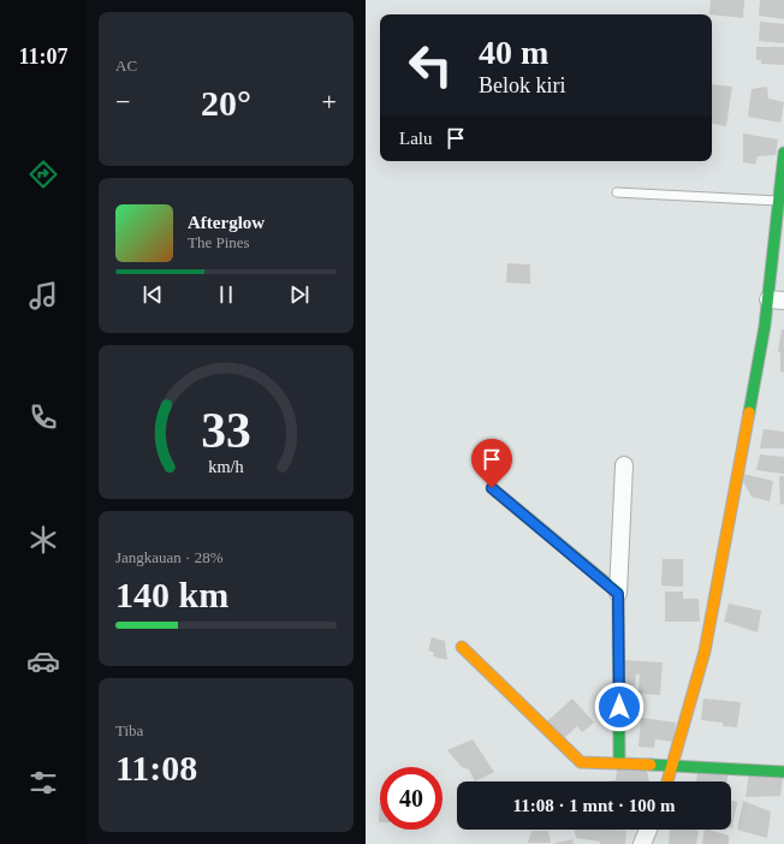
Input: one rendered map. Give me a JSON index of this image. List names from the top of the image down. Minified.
{"page":{"tabs":"11:07","tile":["AC",["Jangkauan · 28%","140 km"],["Tiba","11:08"]],"turn":["40 m","Belok kiri"],"heat":["−","20°","+"],"then":"Lalu","song":["Afterglow","The Pines"],"limit":"40","trip":"11:08 · 1 mnt · 100 m","gauge":["33","km/h"]}}
